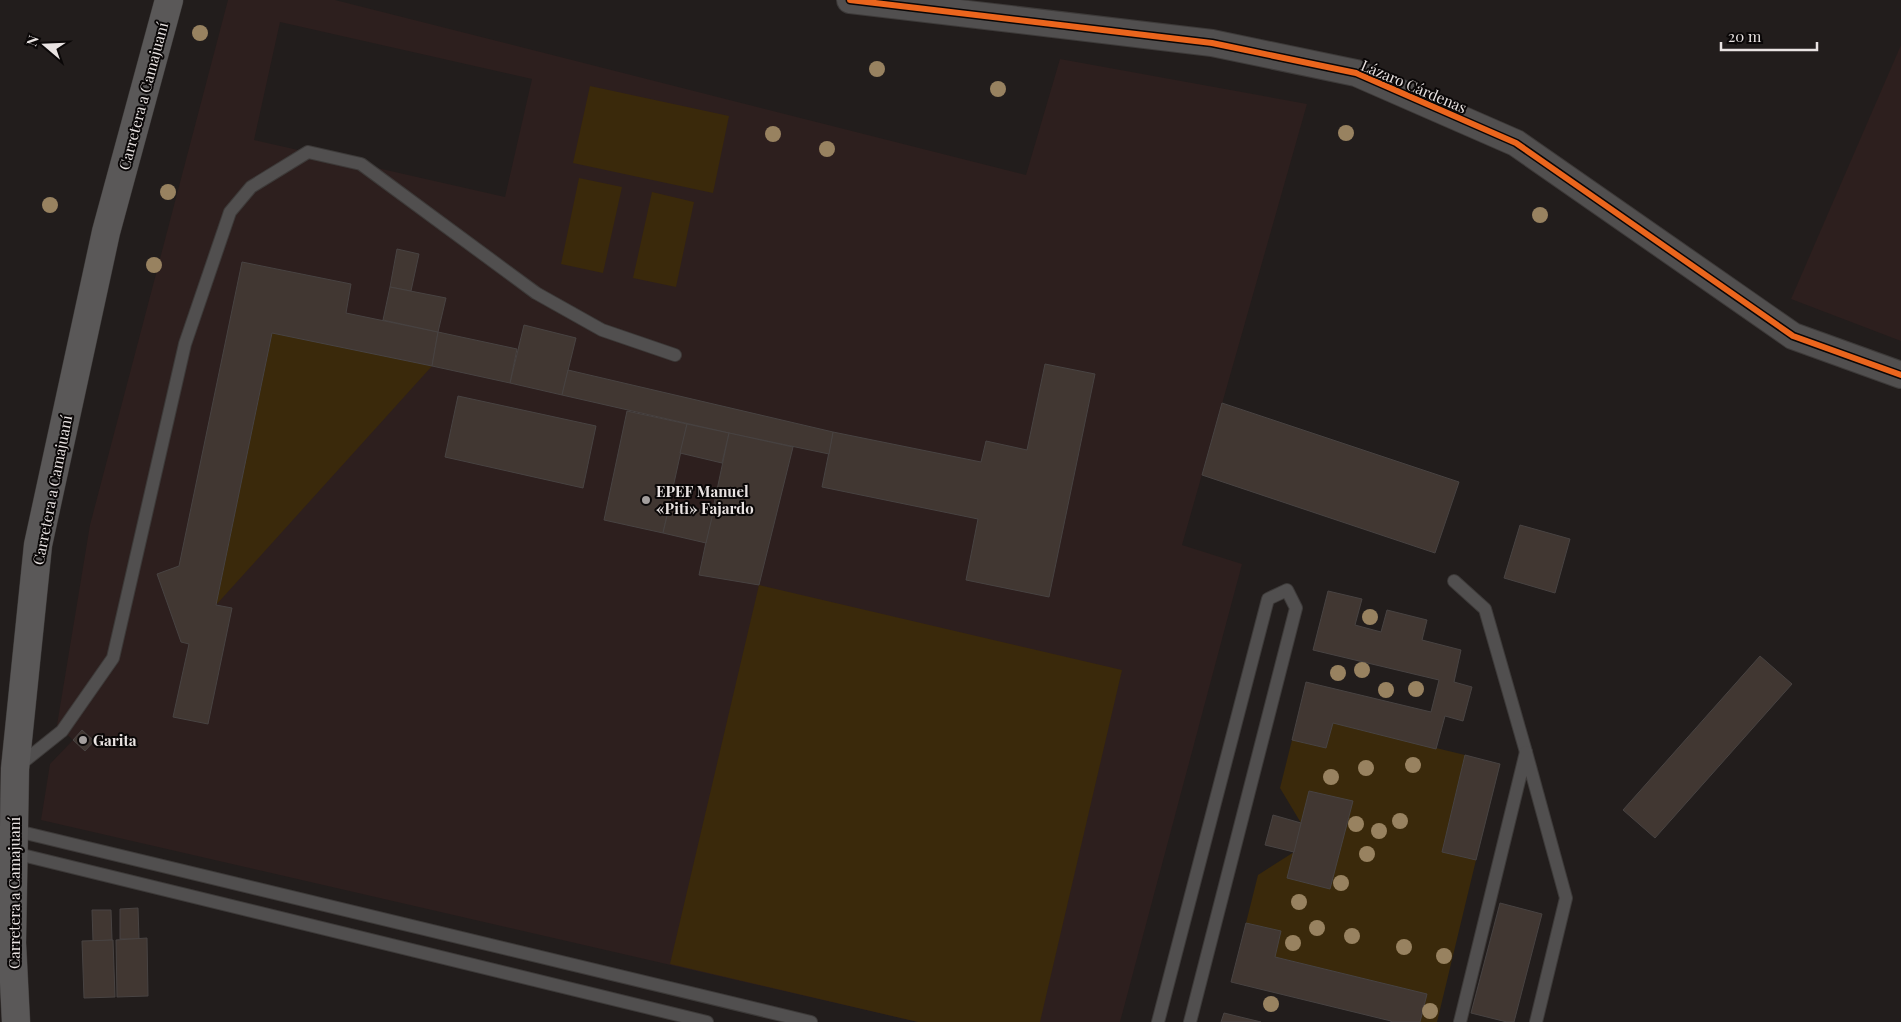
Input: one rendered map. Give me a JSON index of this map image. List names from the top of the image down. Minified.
{"streets":{"main road":["Carretera a Camajuaní"],"street":["Lázaro Cárdenas"]},"places":["EPEF Manuel «Piti» Fajardo","Garita"],"scale_bar":"20 m","north":"left"}
